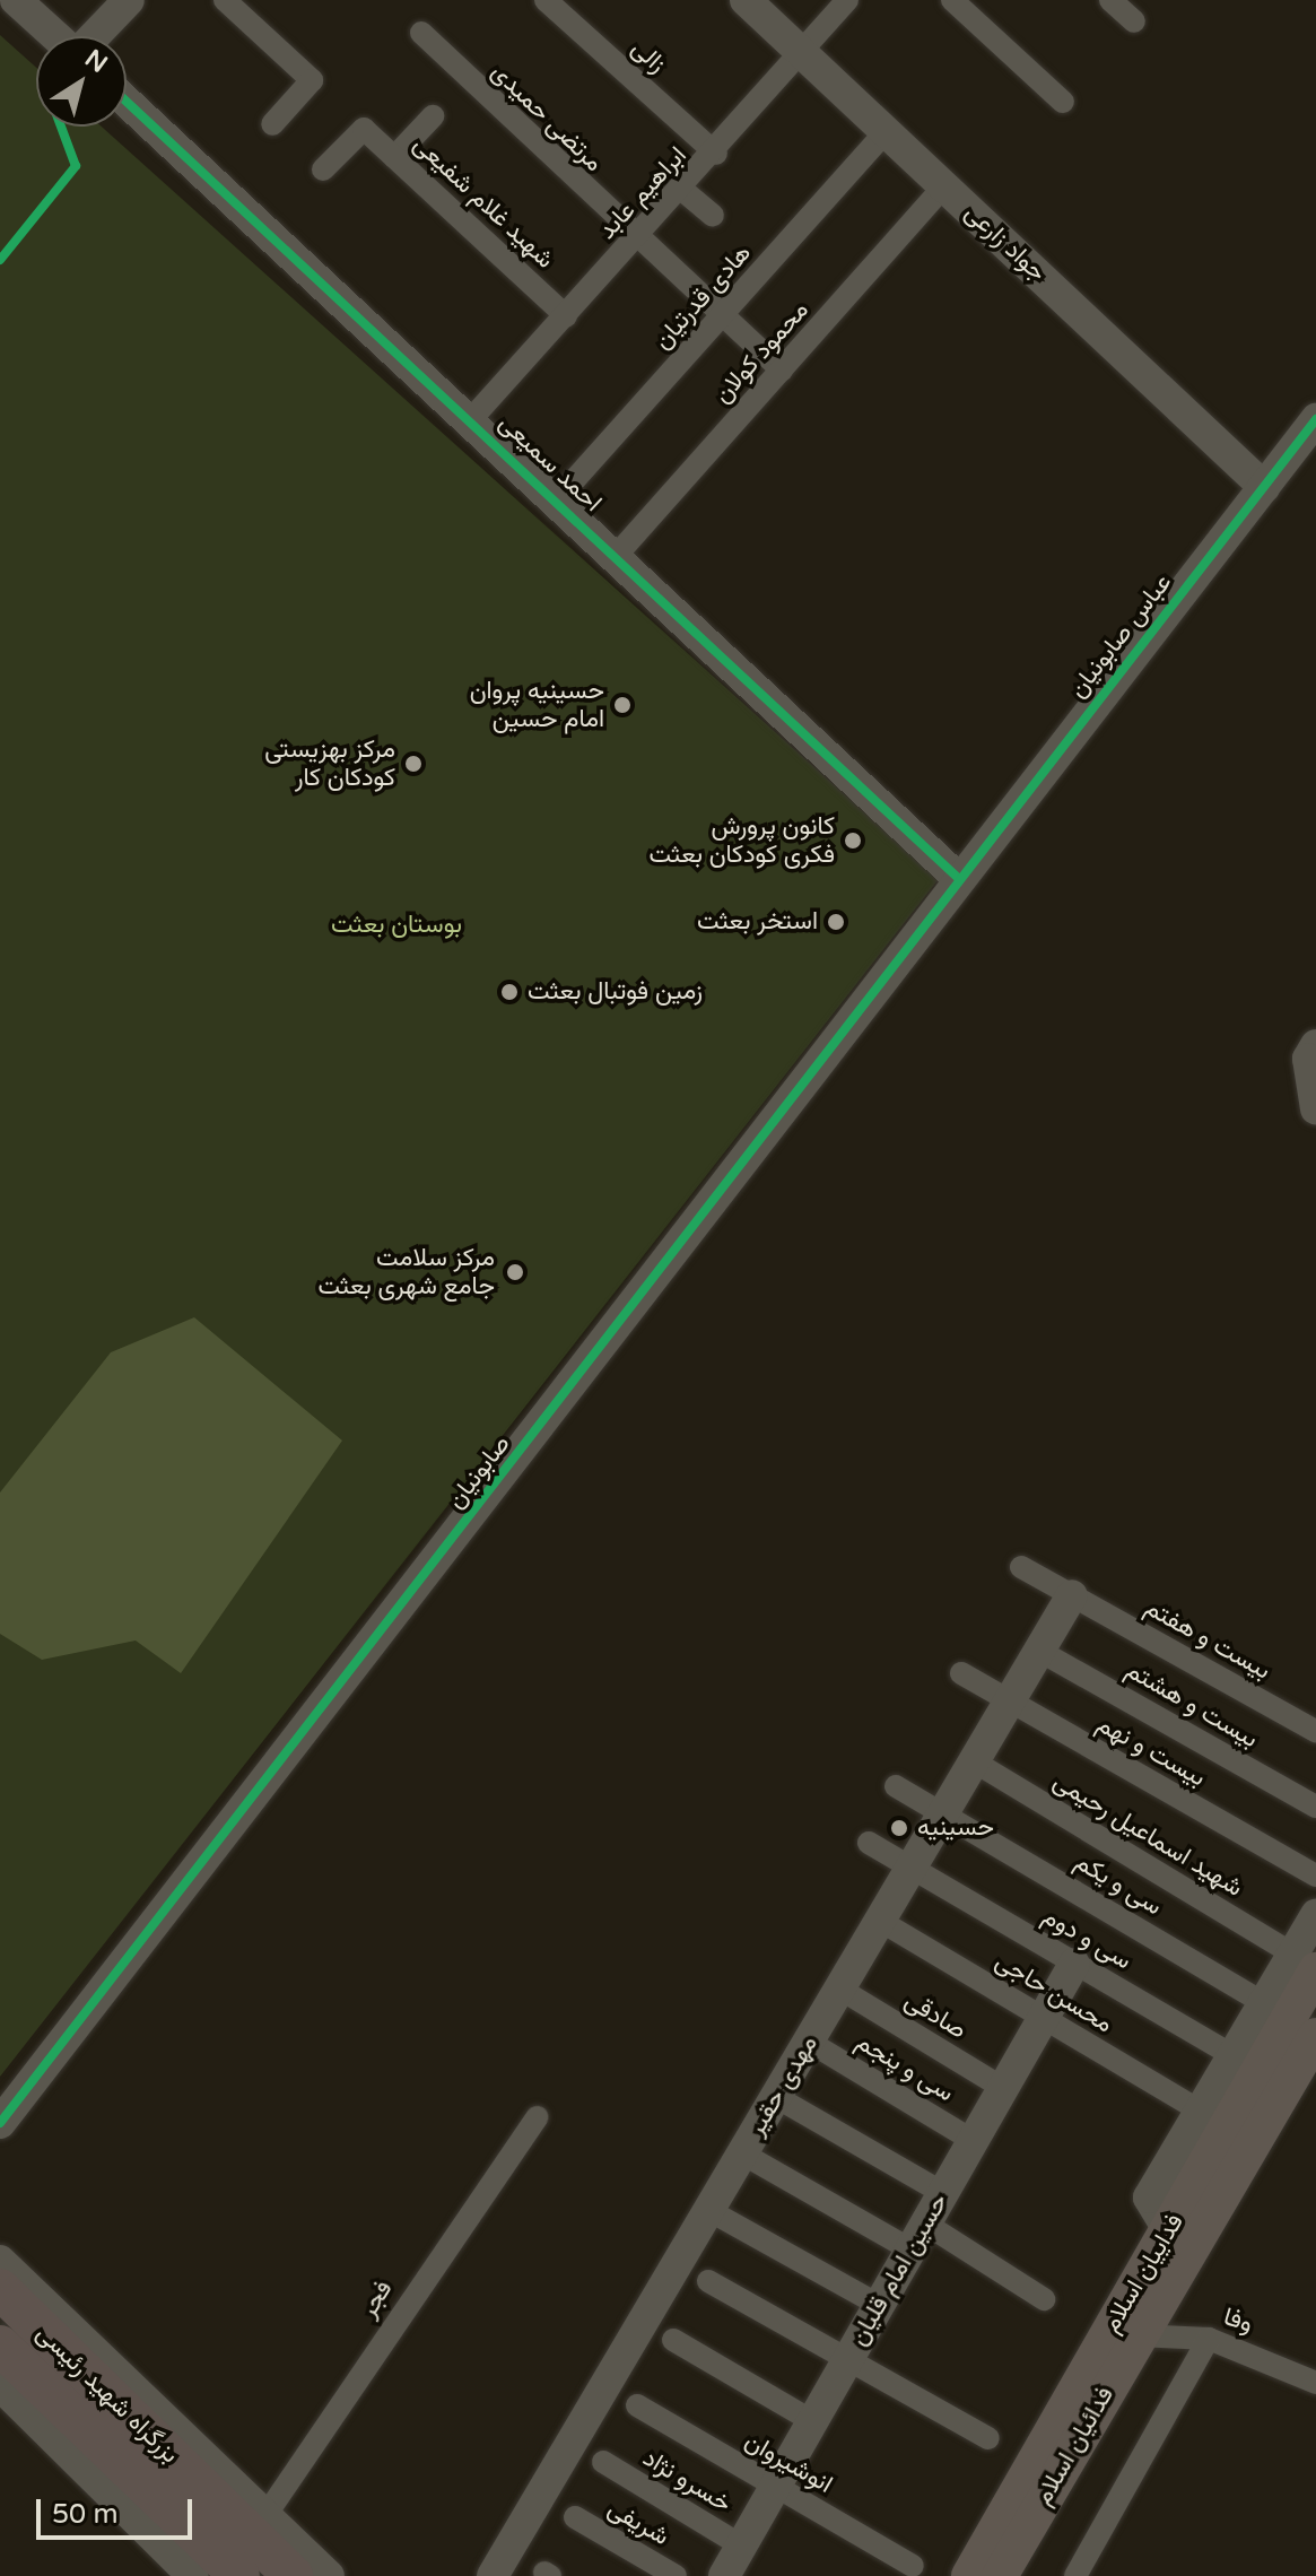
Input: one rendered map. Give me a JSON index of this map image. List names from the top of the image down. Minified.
{"streets":{"highway":["بزرگراه شهید رئیسی"],"main road":["فداییان اسلام","فدائیان اسلام"],"street":["زالی","مرتضی حمیدی","ابراهیم عابد","شهید غلام شفیعی","جواد زارعی","هادی قدرتیان","محمود کولان","احمد سمیعی","عباس صابونیان","صابونیان","بیست و هفتم","بیست و هشتم","بیست و نهم","شهید اسماعیل رحیمی","سی و یکم","سی و دوم","محسن حاجی","صادقی","سی و پنجم","مهدی حقیر","حسین امام قلیان","فجر","وفا","انوشیروان","خسرو نژاد","شریفی"]},"crossings":[["زالی","ابراهیم عابد"],["مرتضی حمیدی","ابراهیم عابد"],["مرتضی حمیدی","هادی قدرتیان"],["مرتضی حمیدی","محمود کولان"],["ابراهیم عابد","شهید غلام شفیعی"],["ابراهیم عابد","جواد زارعی"],["ابراهیم عابد","احمد سمیعی"],["جواد زارعی","هادی قدرتیان"],["جواد زارعی","محمود کولان"],["جواد زارعی","عباس صابونیان"],["هادی قدرتیان","احمد سمیعی"],["محمود کولان","احمد سمیعی"],["احمد سمیعی","عباس صابونیان"],["احمد سمیعی","صابونیان"],["عباس صابونیان","صابونیان"],["بیست و هفتم","مهدی حقیر"],["بیست و هشتم","مهدی حقیر"],["بیست و نهم","مهدی حقیر"],["شهید اسماعیل رحیمی","مهدی حقیر"],["شهید اسماعیل رحیمی","فداییان اسلام"],["سی و یکم","مهدی حقیر"],["سی و دوم","مهدی حقیر"],["سی و دوم","حسین امام قلیان"],["محسن حاجی","مهدی حقیر"],["محسن حاجی","حسین امام قلیان"],["صادقی","مهدی حقیر"],["صادقی","حسین امام قلیان"],["سی و پنجم","مهدی حقیر"],["سی و پنجم","حسین امام قلیان"],["حسین امام قلیان","انوشیروان"],["حسین امام قلیان","خسرو نژاد"],["وفا","فدائیان اسلام"]],"parks":["بوستان بعثت"],"places":["حسینیه پروان امام حسین","مرکز بهزیستی کودکان کار","کانون پرورش فکری کودکان بعثت","استخر بعثت","زمین فوتبال بعثت","مرکز سلامت جامع شهری بعثت","حسینیه"],"scale_bar":"50 m","north":"top right"}
